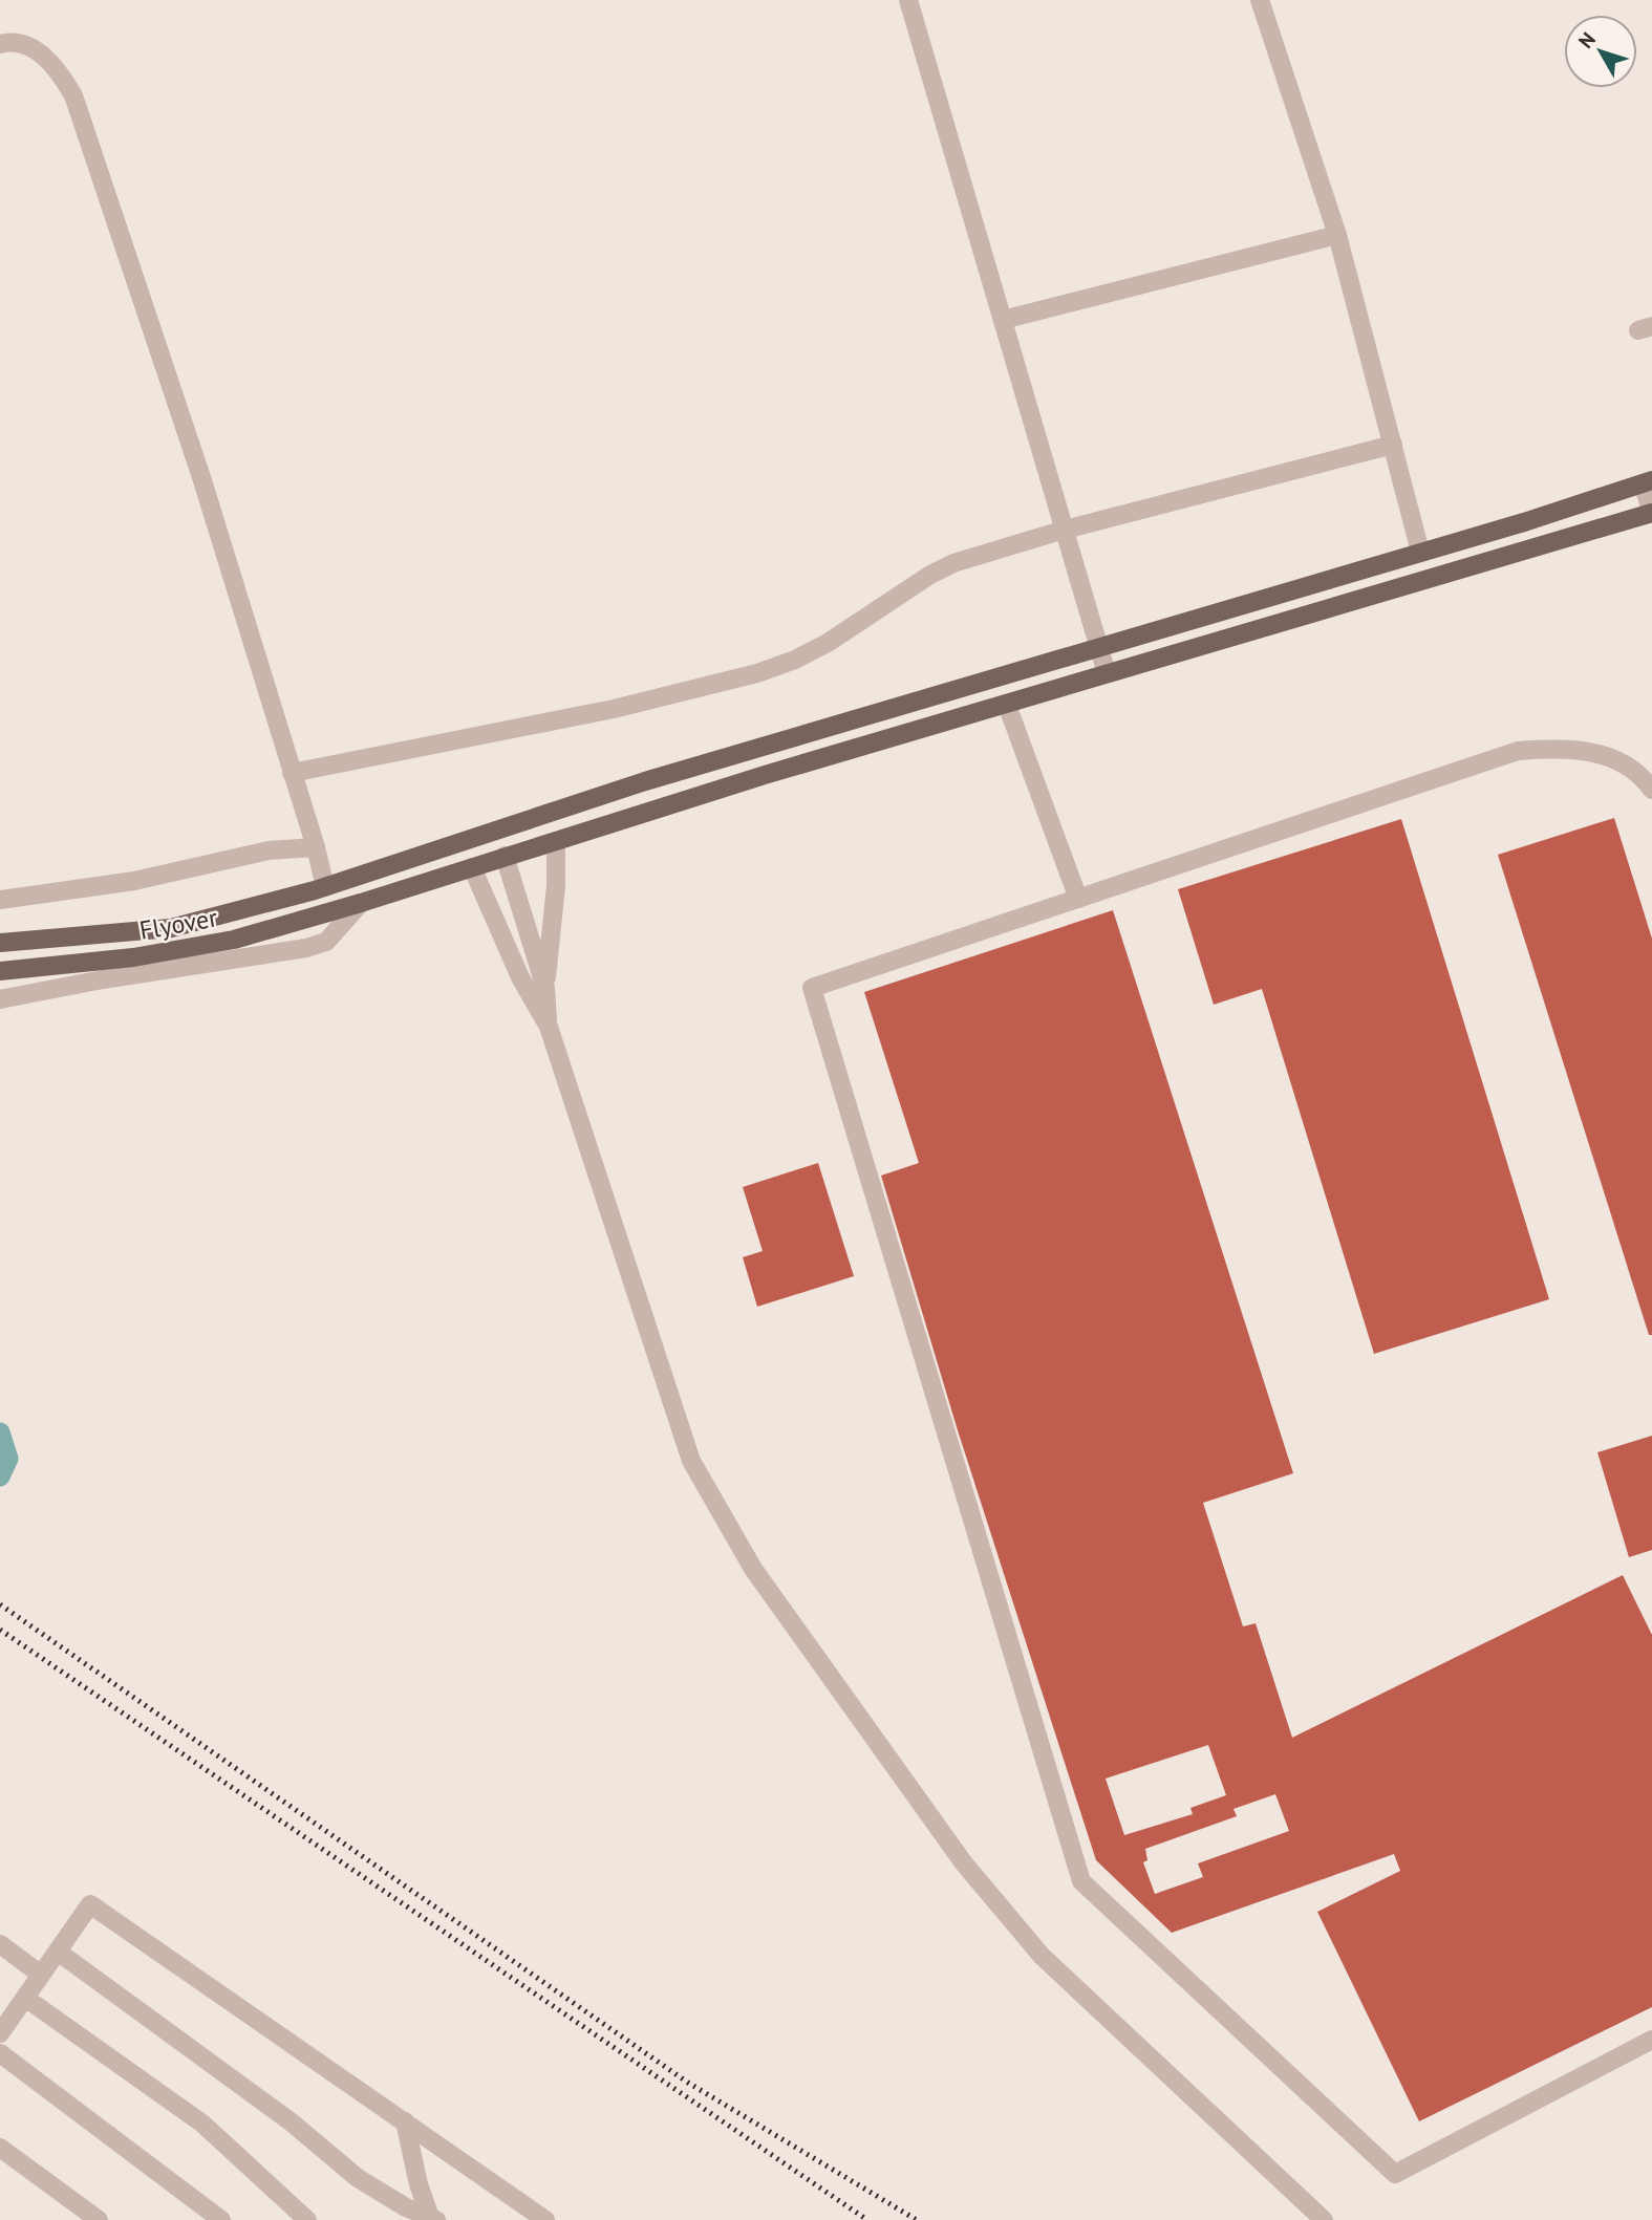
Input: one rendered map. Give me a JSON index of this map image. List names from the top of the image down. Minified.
{"streets":{"main road":["Flyover"]},"north":"top left"}
